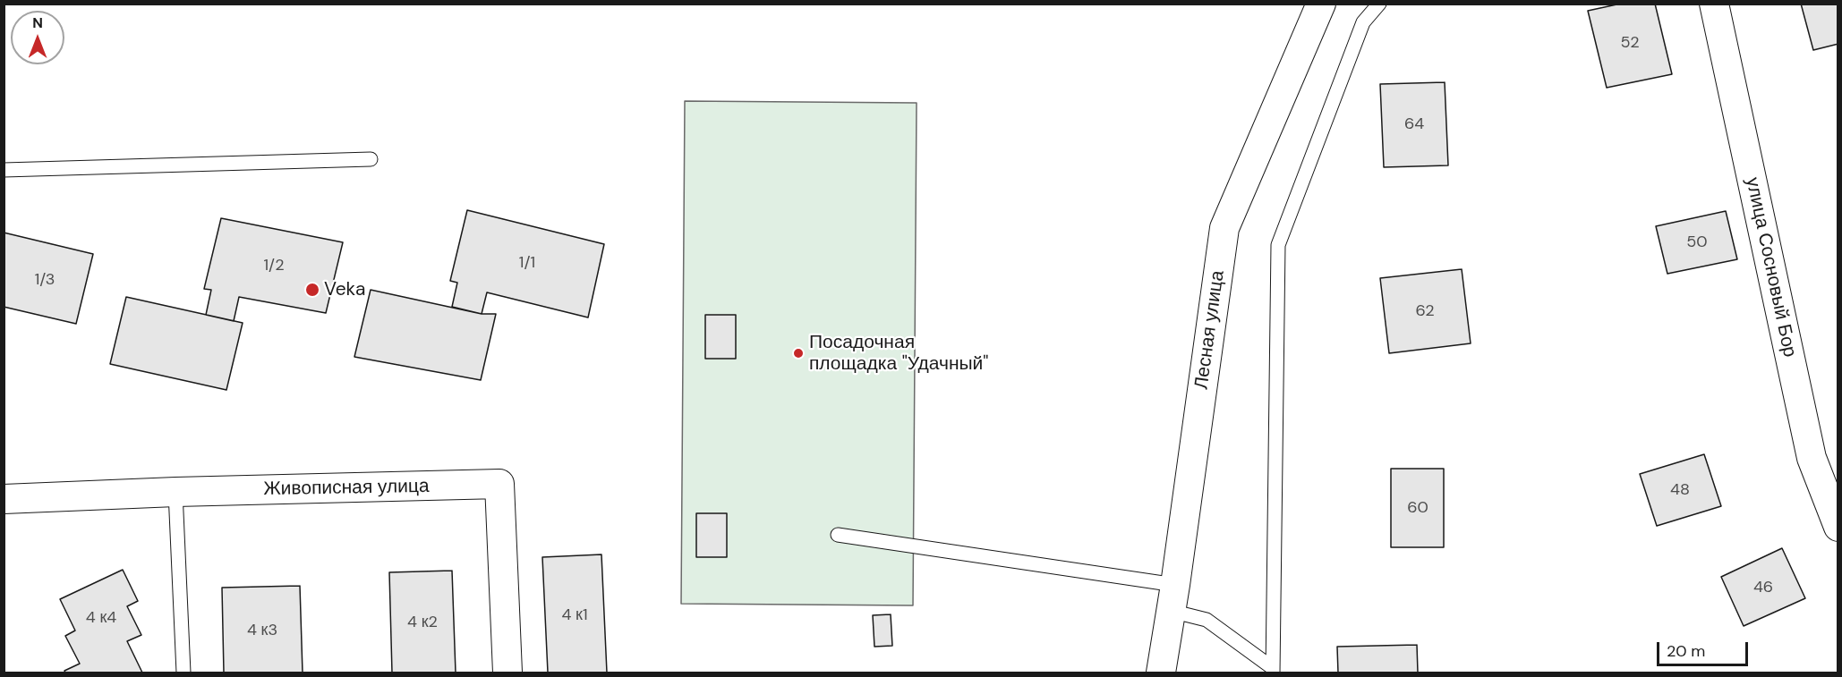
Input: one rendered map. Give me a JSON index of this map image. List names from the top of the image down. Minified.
{"streets":{"street":["улица Сосновый Бор","Лесная улица","Живописная улица"]},"places":["Veka","Посадочная площадка \"Удачный\""],"house_numbers":["52","64","50","1/1","1/2","1/3","62","48","60","46","4 к1","4 к4","4 к2","4 к3"],"scale_bar":"20 m","north":"top"}
